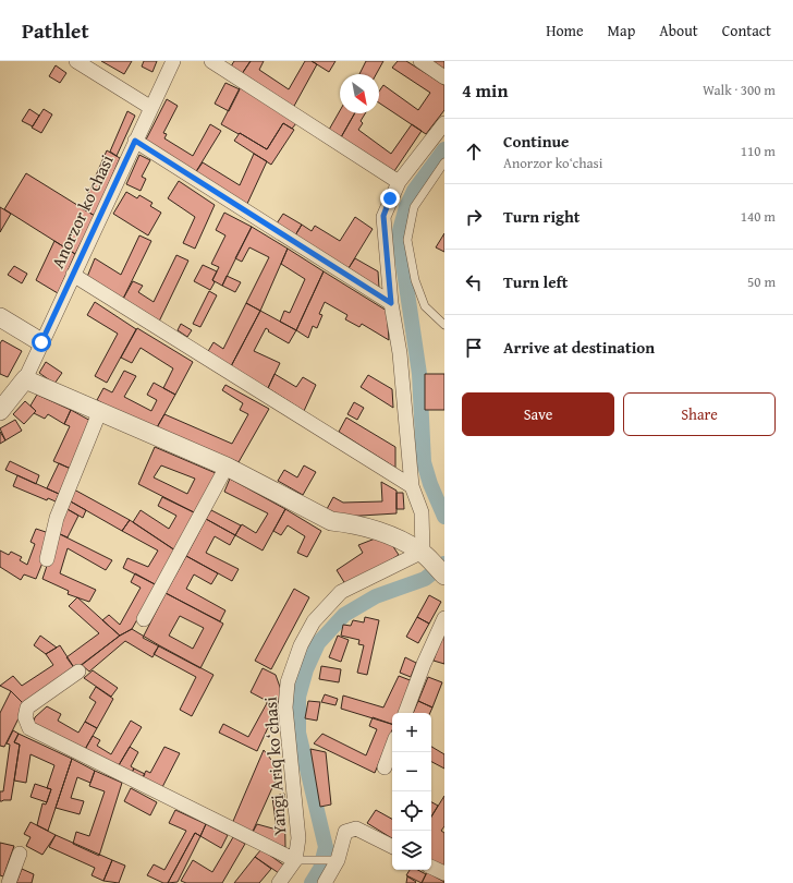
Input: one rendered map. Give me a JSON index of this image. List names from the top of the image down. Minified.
{"streets":{"street":["Anorzor koʻchasi","Yangi Ariq koʻchasi"]},"north":"bottom right","page":{"header":"Pathlet","nav":["Home","Map","About","Contact"],"heading":["4 min","Walk · 300 m"],"list":[["Continue","Anorzor koʻchasi","110 m"],["Turn right","140 m"],["Turn left","50 m"],"Arrive at destination"],"buttons":["Save","Share"],"map_buttons":["+","−"]}}
